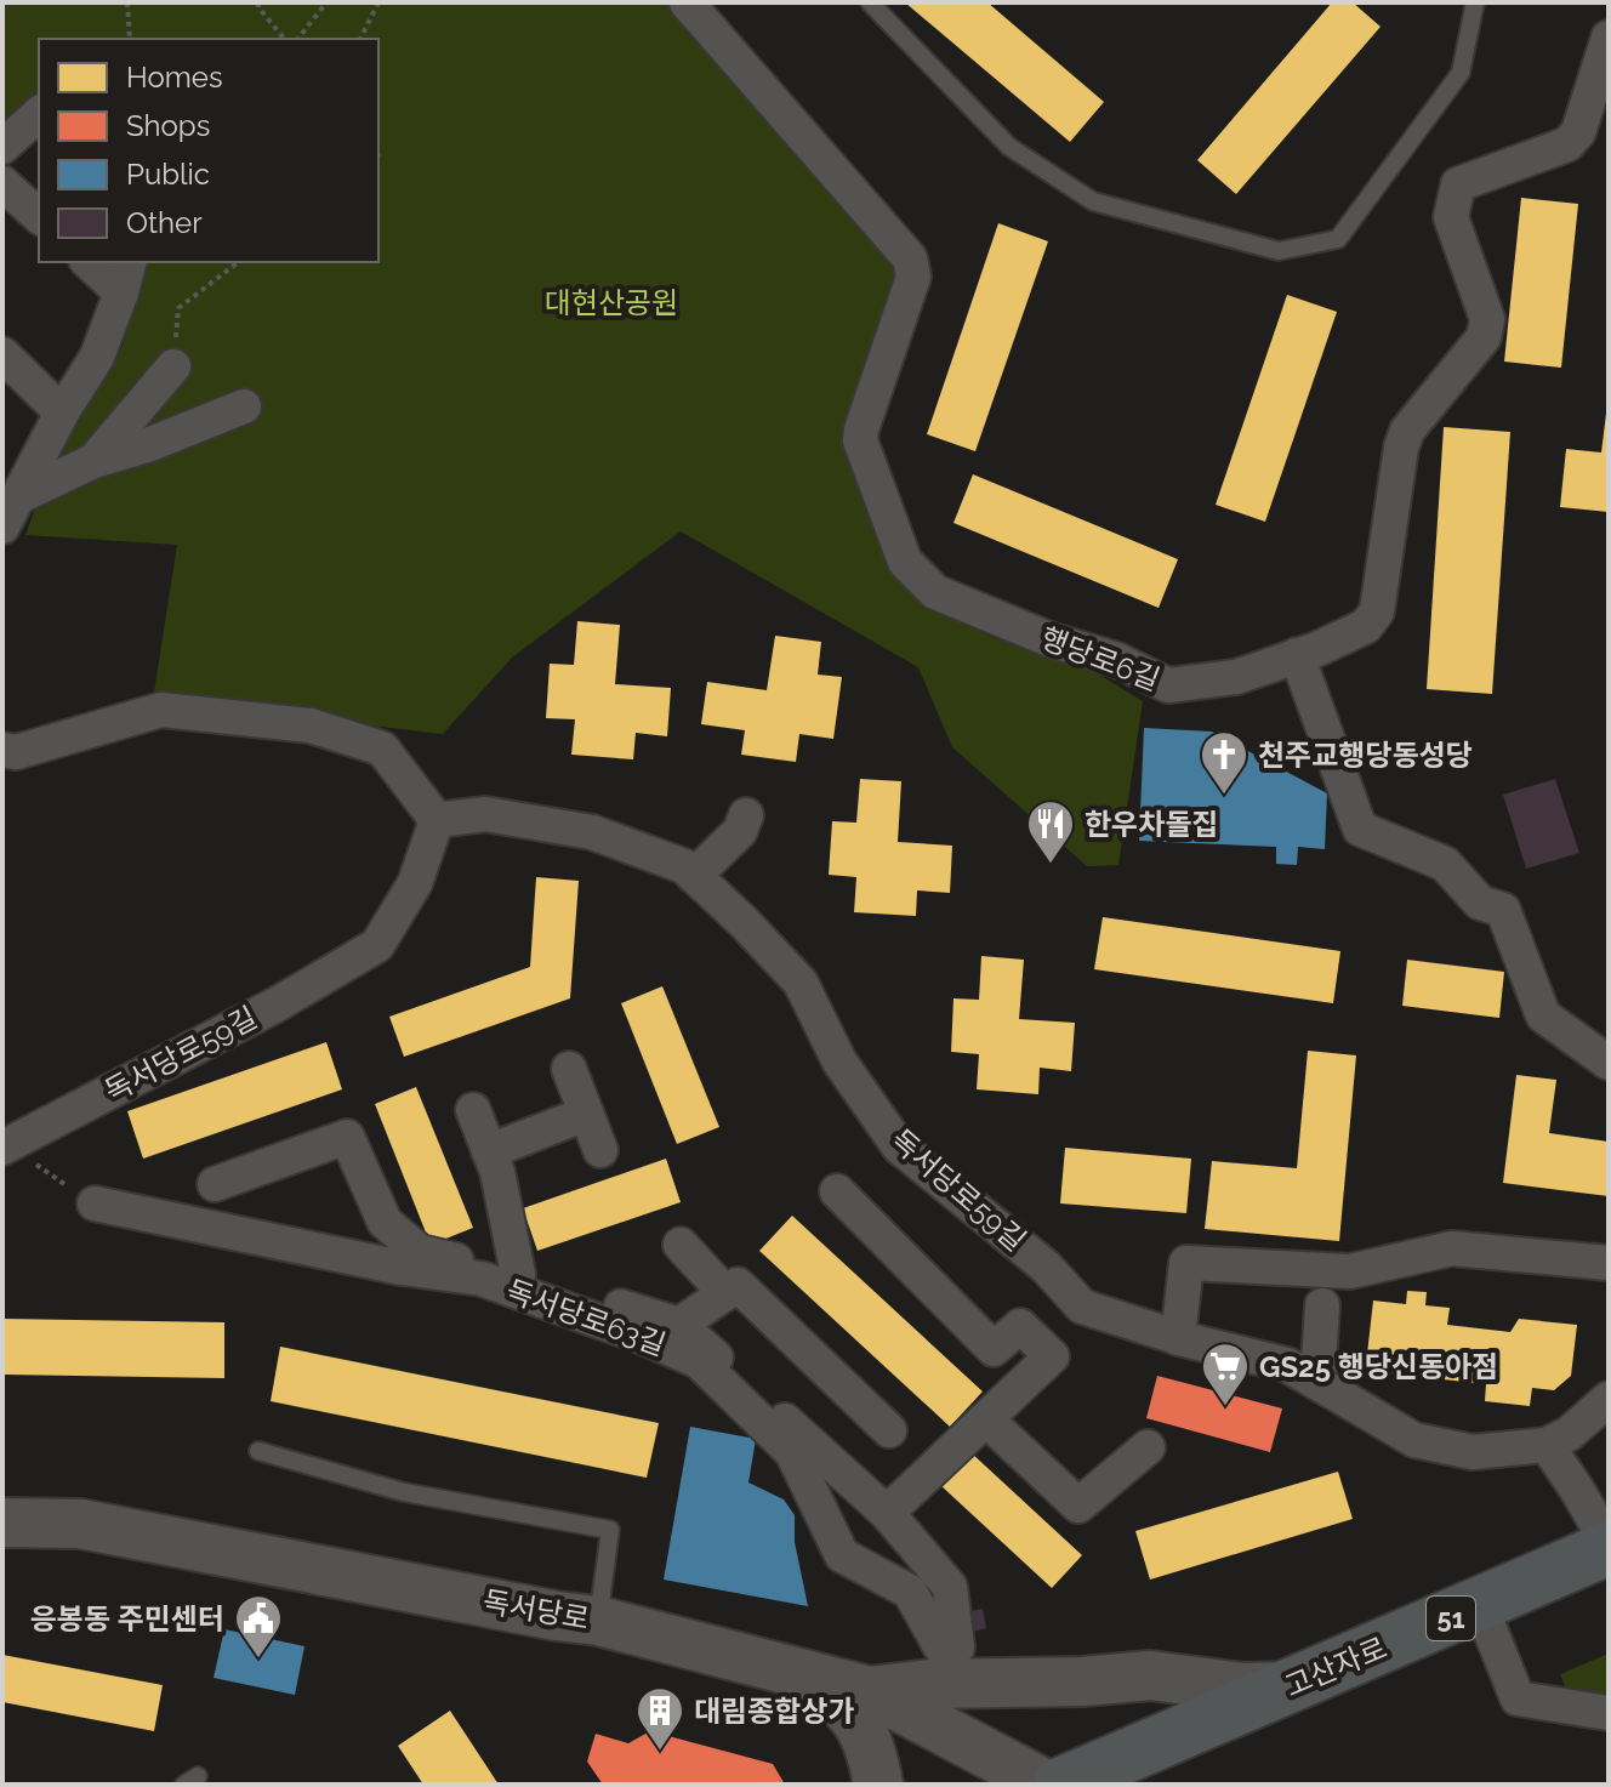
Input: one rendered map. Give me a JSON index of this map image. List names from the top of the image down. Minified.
{"streets":{"main road":["독서당로","51","고산자로"],"street":["행당로6길","독서당로59길","독서당로63길"]},"parks":["대현산공원"],"places":{"church":["천주교행당동성당"],"restaurant":["한우차돌집"],"supermarket":["GS25 행당신동아점"],"public building":["응봉동 주민센터"],"building":["대림종합상가"]},"legend":["Homes","Shops","Public","Other"]}
